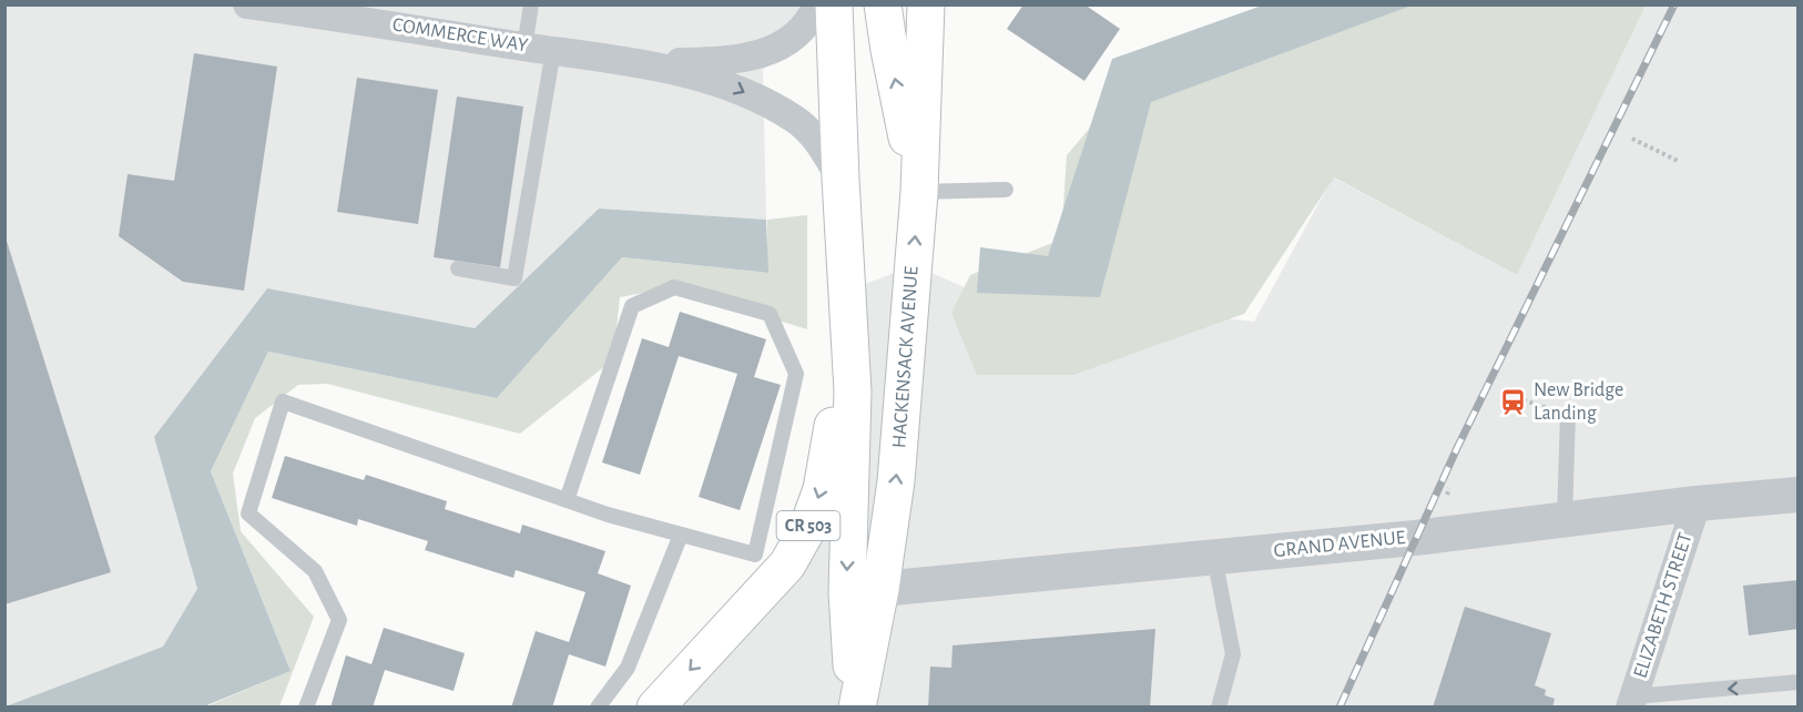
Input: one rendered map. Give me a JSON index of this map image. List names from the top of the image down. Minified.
{"streets":{"main road":["HACKENSACK AVENUE","CR 503"],"street":["COMMERCE WAY","GRAND AVENUE","ELIZABETH STREET"]},"crossings":[["COMMERCE WAY","HACKENSACK AVENUE"],["HACKENSACK AVENUE","CR 503"],["HACKENSACK AVENUE","GRAND AVENUE"],["GRAND AVENUE","ELIZABETH STREET"]],"places":{"station":["New Bridge Landing"]}}
